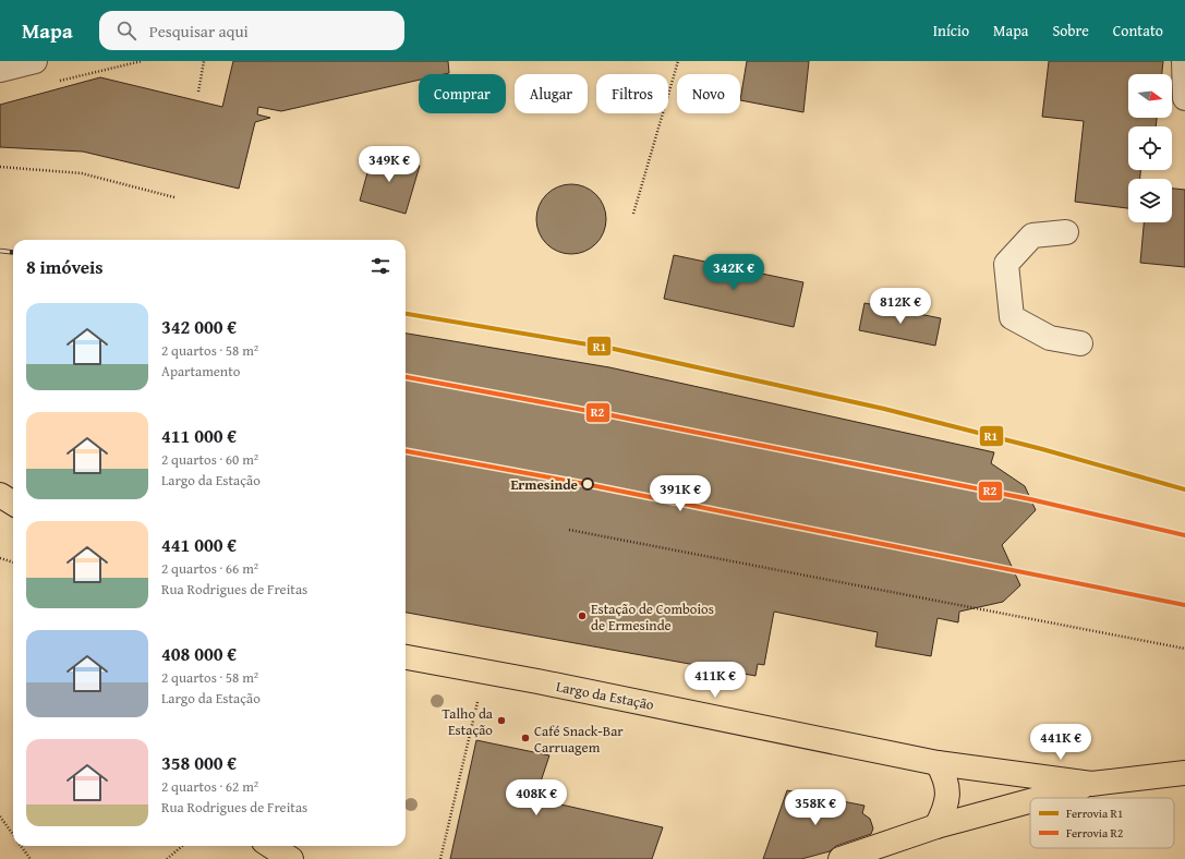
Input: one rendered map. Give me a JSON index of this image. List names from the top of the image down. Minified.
{"streets":{"main road":["Largo da Estação"]},"places":["Ermesinde","Estação de Comboios de Ermesinde","Talho da Estação","Café Snack-Bar Carruagem"],"lines":["rail line R1","rail line R2"],"legend":["Ferrovia R1","Ferrovia R2"],"north":"right","page":{"header":"Mapa","search":"Pesquisar aqui","nav":["Início","Mapa","Sobre","Contato"],"chip":["Comprar","Alugar","Filtros","Novo"],"price":["349K €","342K €","812K €","391K €","411K €","441K €","408K €","358K €"],"heading":"8 imóveis","list":[{"name":"342 000 €","note":"2 quartos · 58 m² · Apartamento"},{"name":"411 000 €","note":"2 quartos · 60 m² · Largo da Estação"},{"name":"441 000 €","note":"2 quartos · 66 m² · Rua Rodrigues de Freitas"},{"name":"408 000 €","note":"2 quartos · 58 m² · Largo da Estação"},{"name":"358 000 €","note":"2 quartos · 62 m² · Rua Rodrigues de Freitas"}]}}
